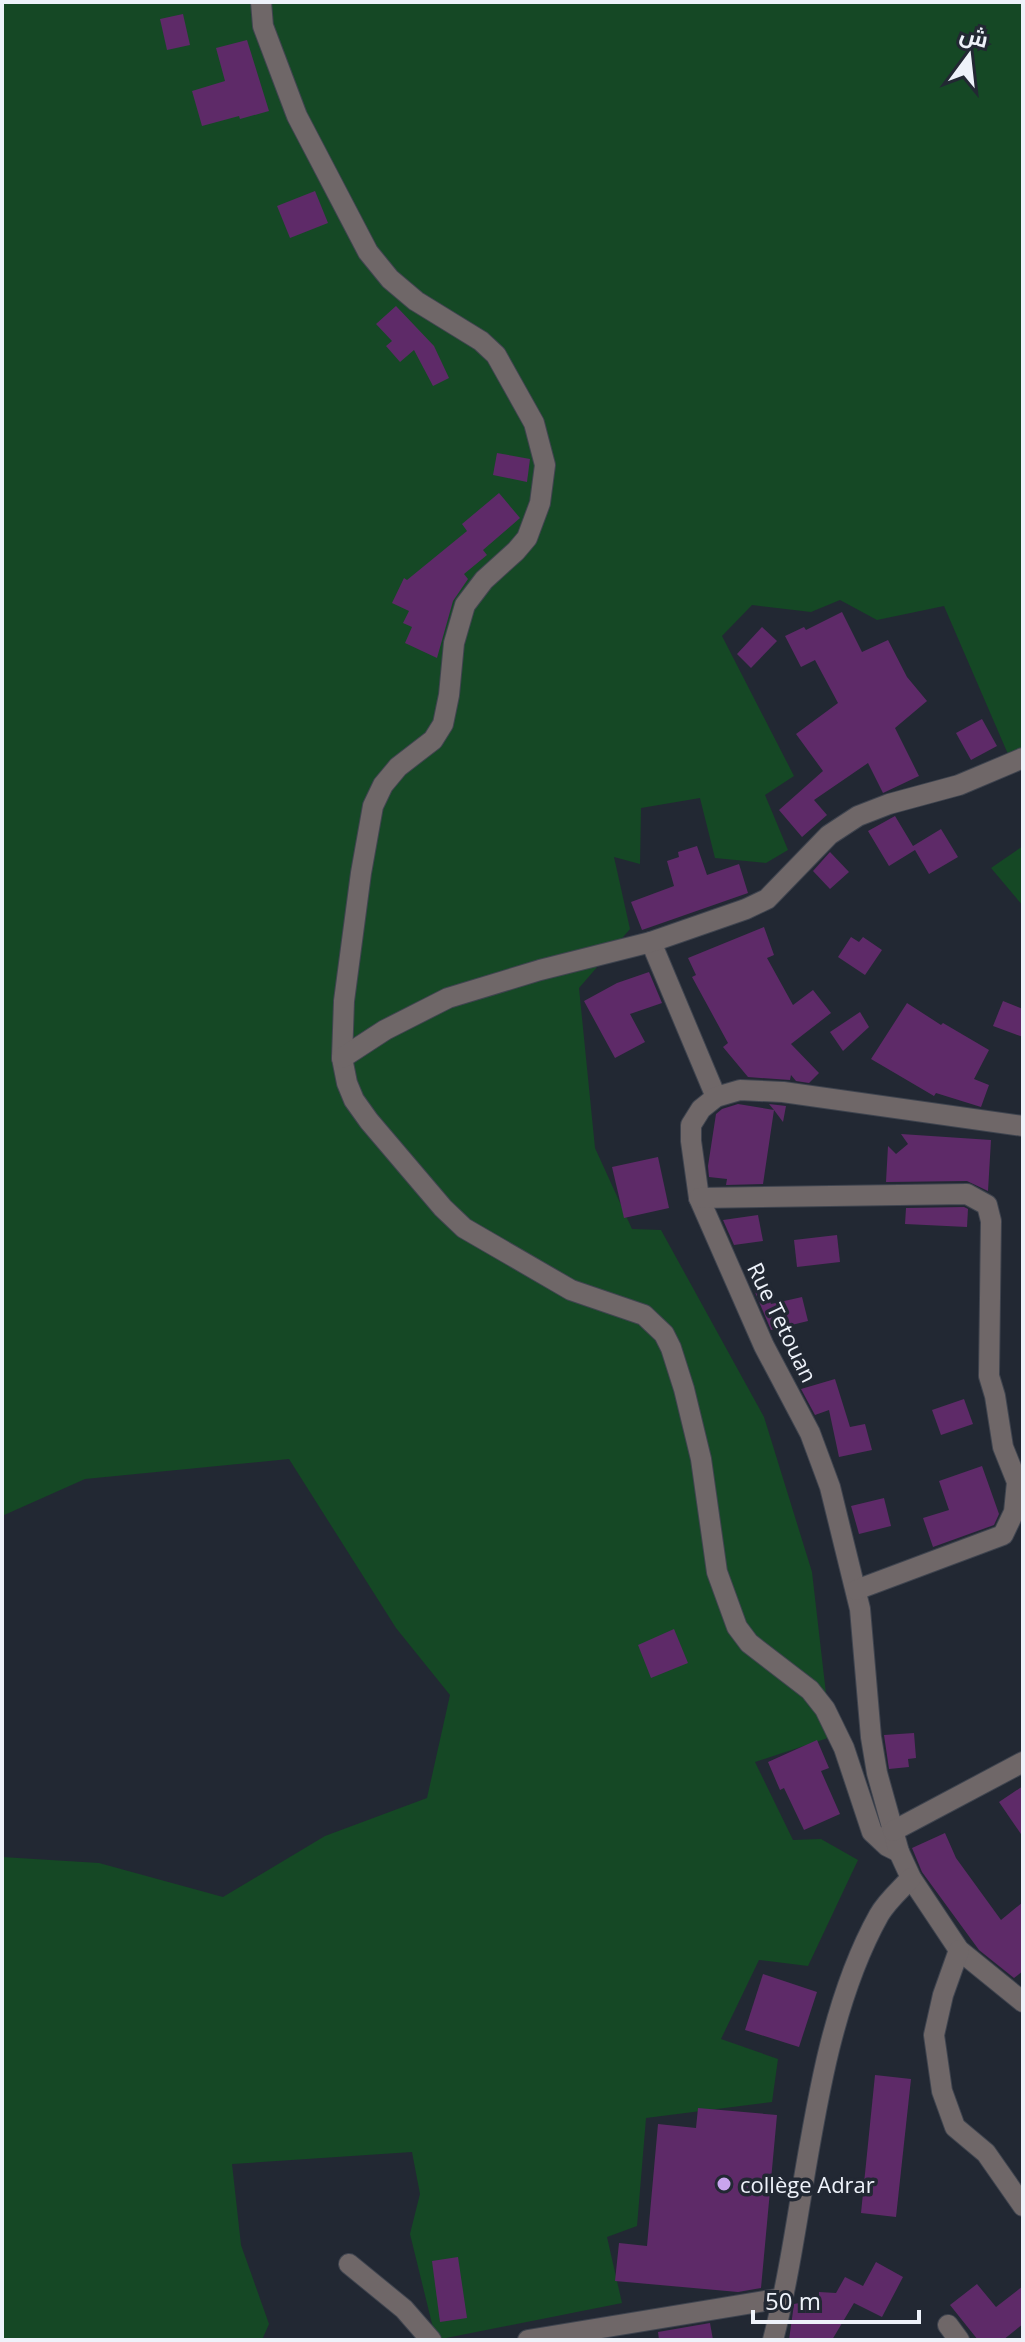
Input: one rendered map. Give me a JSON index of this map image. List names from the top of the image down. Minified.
{"streets":{"street":["Rue Tetouan"]},"places":["collège Adrar"],"scale_bar":"50 m","north":"top"}
